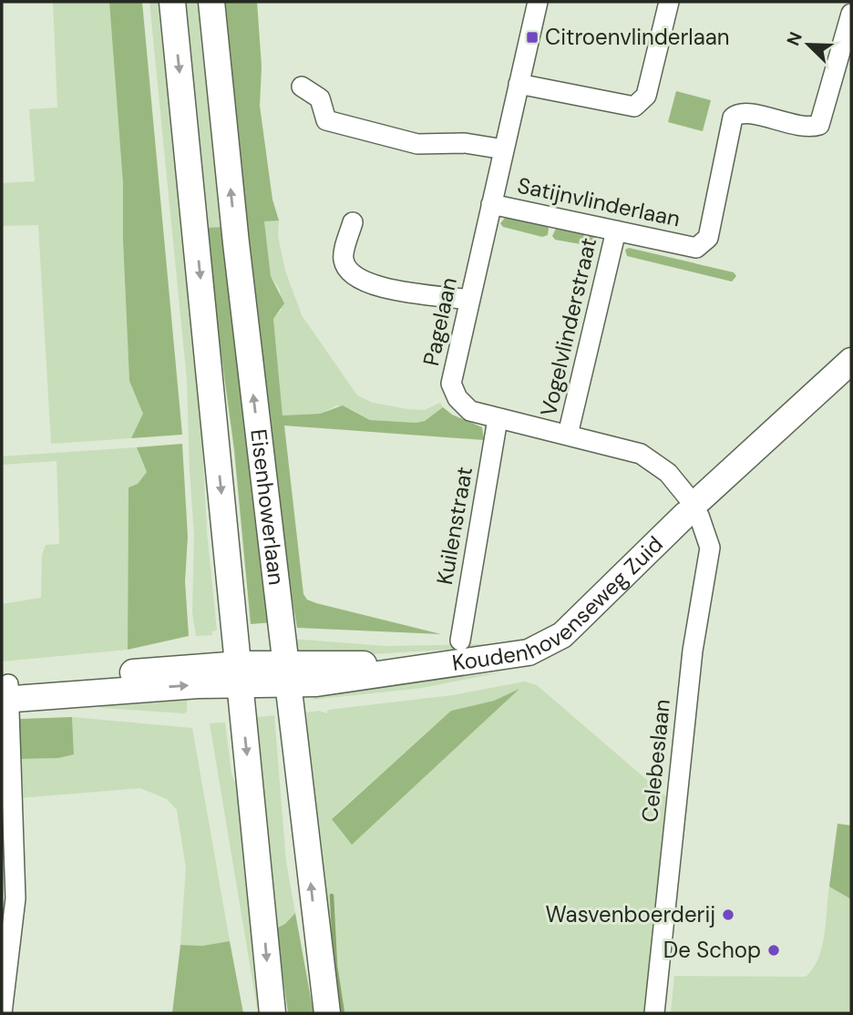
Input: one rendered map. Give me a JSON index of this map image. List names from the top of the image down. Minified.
{"streets":{"main road":["Eisenhowerlaan","Koudenhovenseweg Zuid"],"street":["Satijnvlinderlaan","Pagelaan","Vogelvlinderstraat","Kuilenstraat","Celebeslaan"]},"crossings":[["Satijnvlinderlaan","Pagelaan"],["Satijnvlinderlaan","Vogelvlinderstraat"],["Pagelaan","Vogelvlinderstraat"],["Pagelaan","Kuilenstraat"],["Pagelaan","Koudenhovenseweg Zuid"],["Pagelaan","Celebeslaan"],["Eisenhowerlaan","Koudenhovenseweg Zuid"],["Koudenhovenseweg Zuid","Celebeslaan"]],"places":{"transit":["Citroenvlinderlaan"],"other":["Wasvenboerderij","De Schop"]},"north":"top left"}
